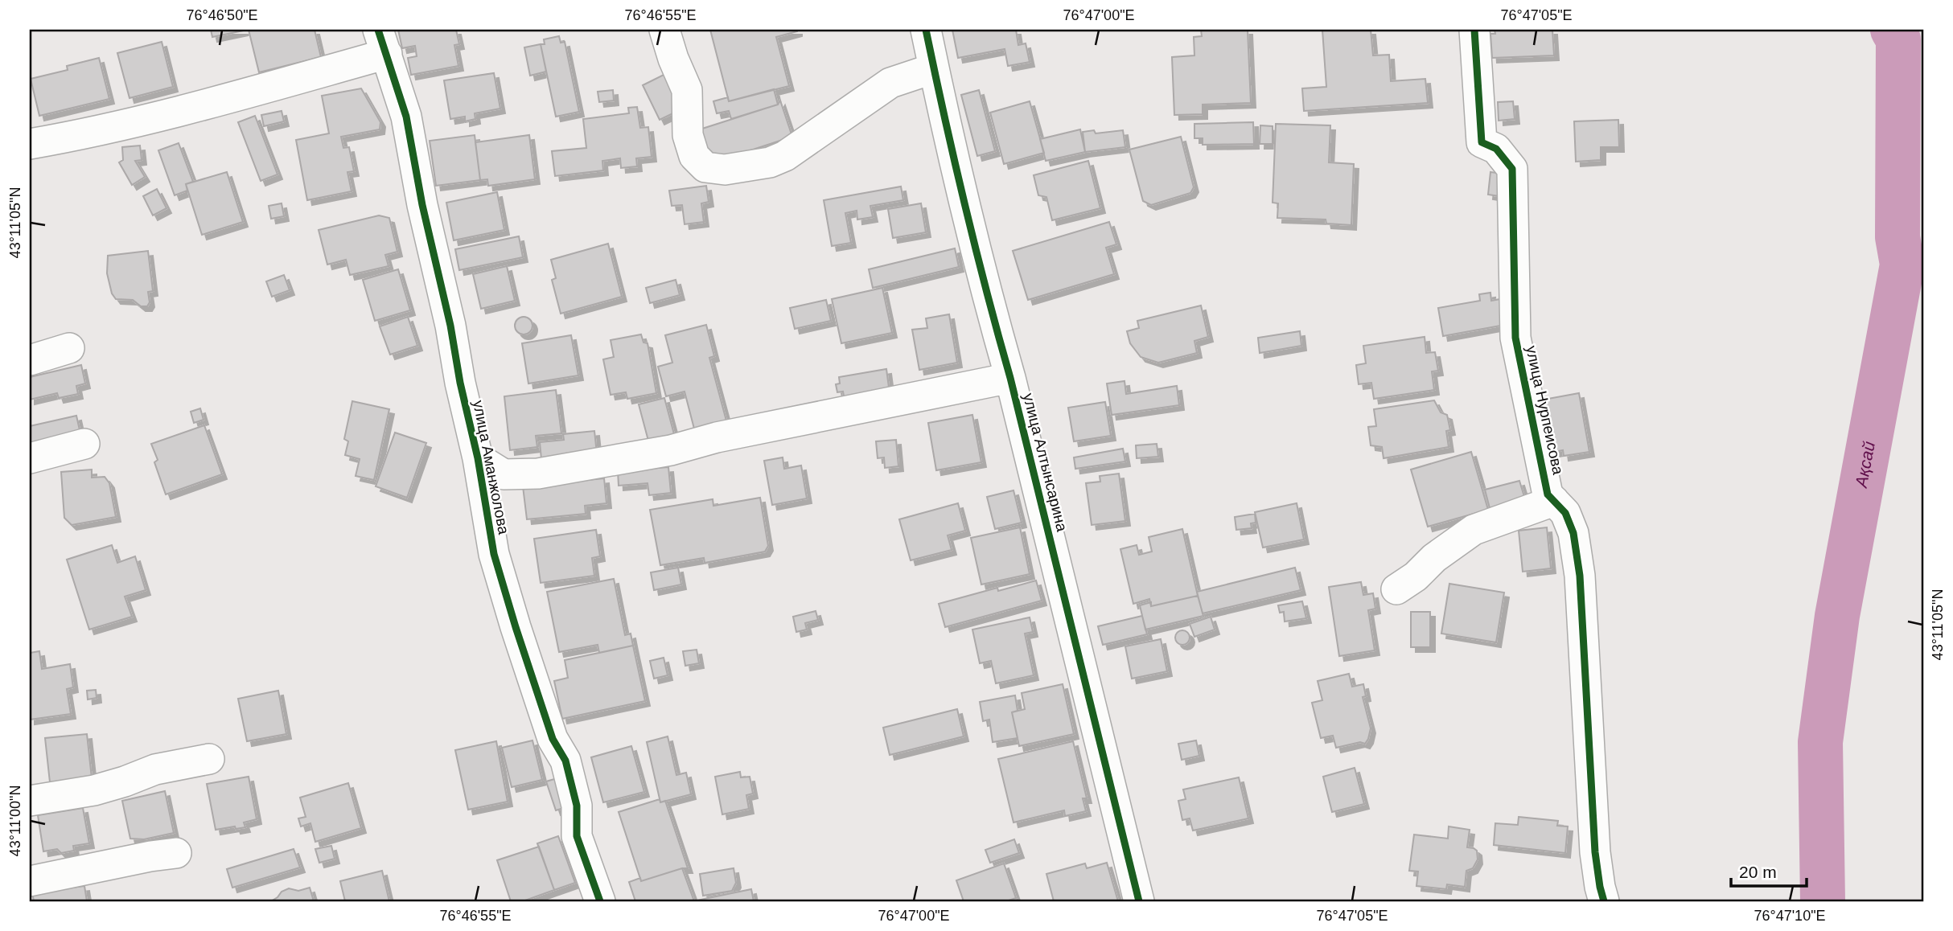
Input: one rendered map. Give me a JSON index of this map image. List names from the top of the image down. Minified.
{"streets":{"street":["улица Нурпеисова","улица Алтынсарина","улица Аманжолова"]},"water":["Ақсай"],"scale_bar":"20 m","coordinates":["76°46'50\"E","76°46'55\"E","76°47'00\"E","76°47'05\"E","43°11'05\"N","43°11'00\"N","76°47'10\"E"]}
